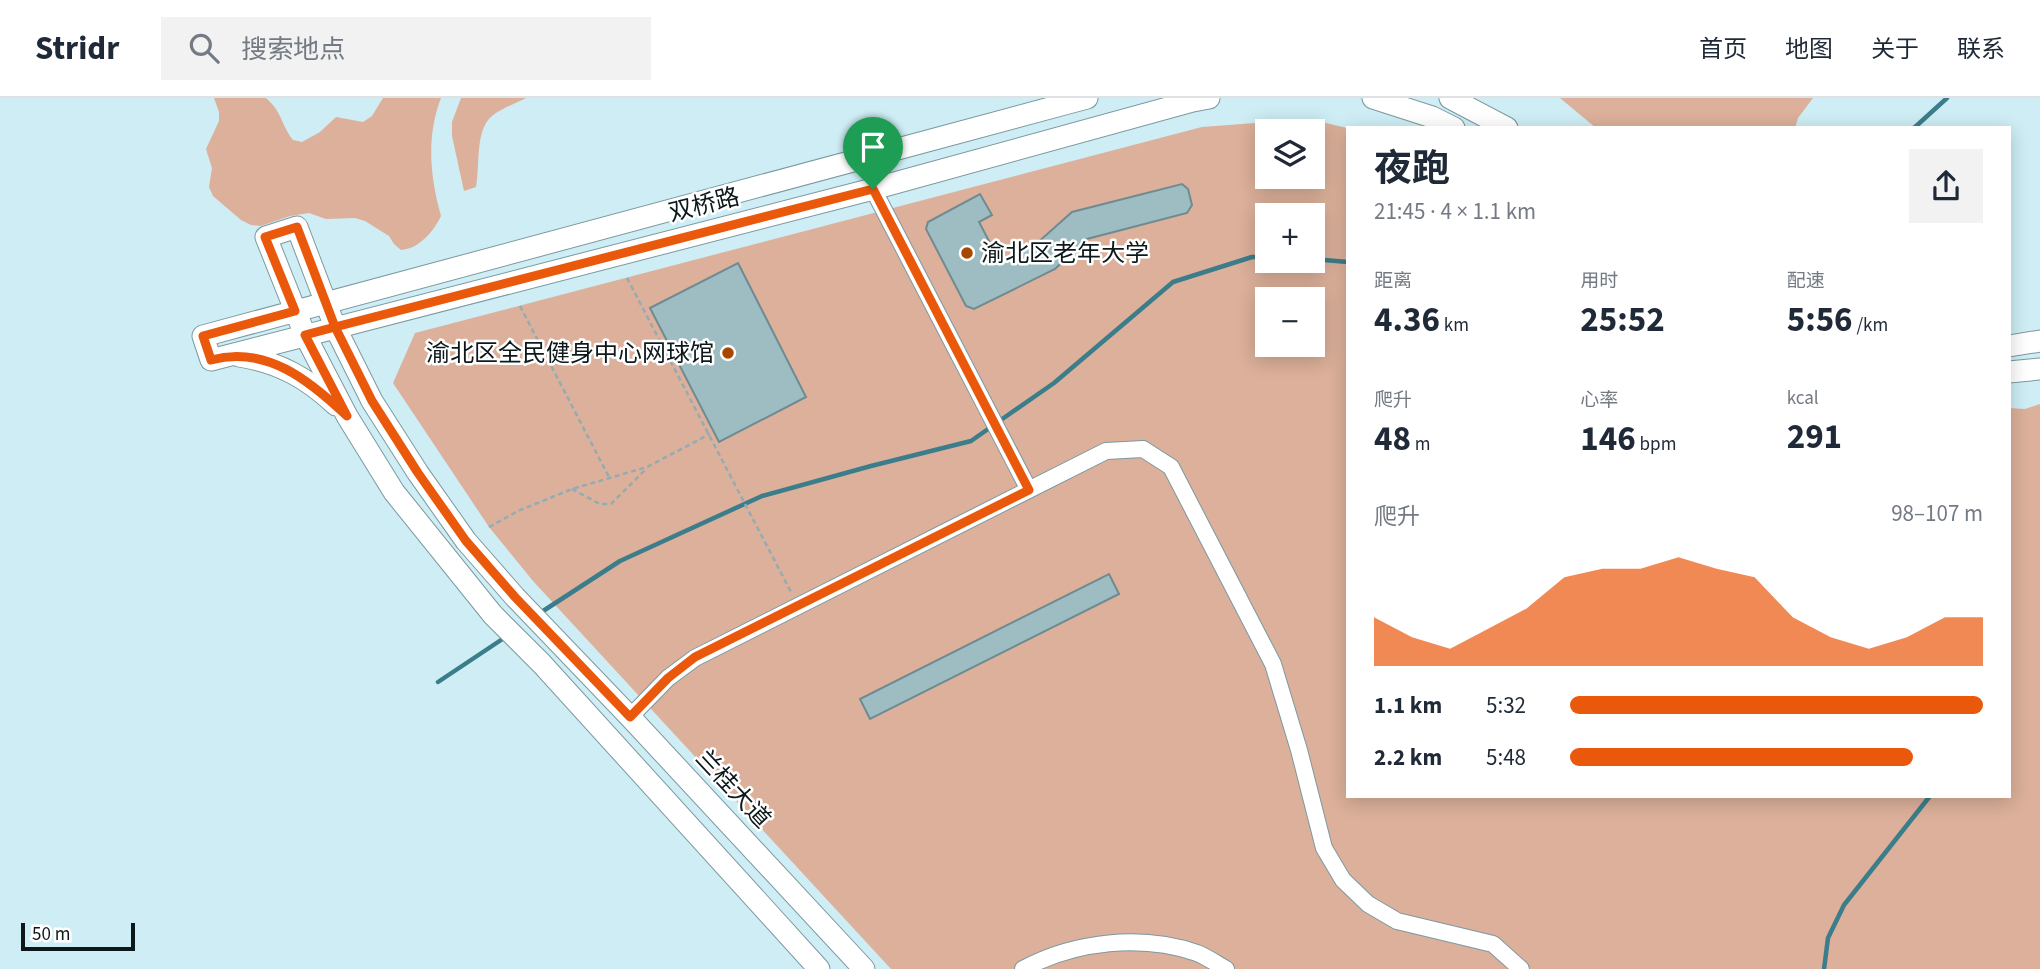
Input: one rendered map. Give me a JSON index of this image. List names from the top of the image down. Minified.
{"streets":{"main road":["双桥路","兰桂大道"]},"crossings":[["双桥路","兰桂大道"]],"places":["渝北区老年大学","渝北区全民健身中心网球馆"],"scale_bar":"50 m","page":{"header":"Stridr","search":"搜索地点","nav":["首页","地图","关于","联系"],"map_buttons":["+","−"],"heading":["夜跑","21:45 · 4 × 1.1 km"],"stats":[["距离","4.36 km"],["用时","25:52"],["配速","5:56 /km"],["爬升","48 m"],["心率","146 bpm"],["kcal","291"]],"chart":["爬升","98–107 m"],"list":[{"name":"1.1 km","note":"5:32"},{"name":"2.2 km","note":"5:48"}],"scale":"50 m"}}
